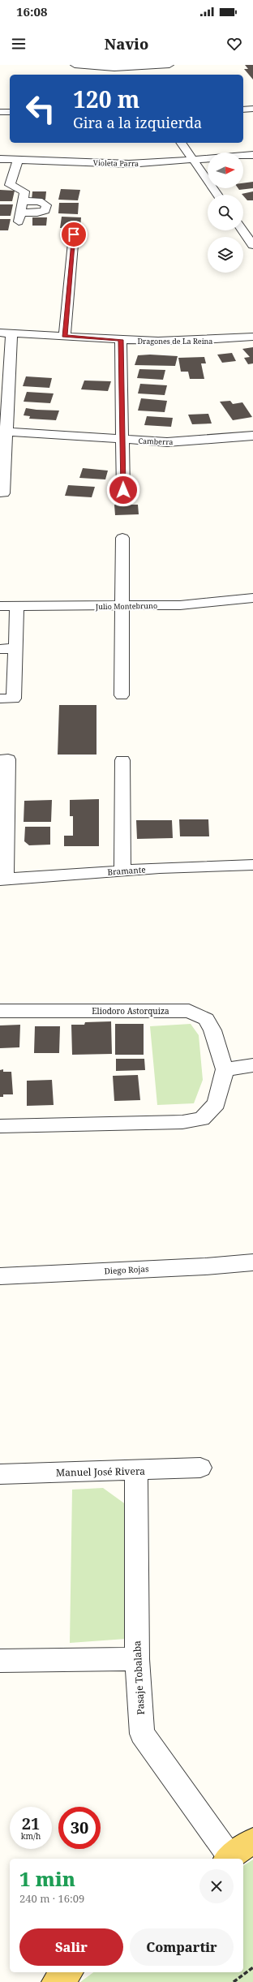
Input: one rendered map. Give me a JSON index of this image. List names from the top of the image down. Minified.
{"streets":{"street":["Violeta Parra","Dragones de La Reina","Camberra","Julio Montebruno","Bramante","Eliodoro Astorquiza","Diego Rojas","Manuel José Rivera","Pasaje Tobalaba"]},"crossings":[["Manuel José Rivera","Pasaje Tobalaba"]],"north":"right","page":{"status":"16:08","header":"Navio","turn":["120 m","Gira a la izquierda"],"speed":"21 km/h","limit":"30","heading":["1 min","240 m · 16:09"],"buttons":["Salir","Compartir"]}}
